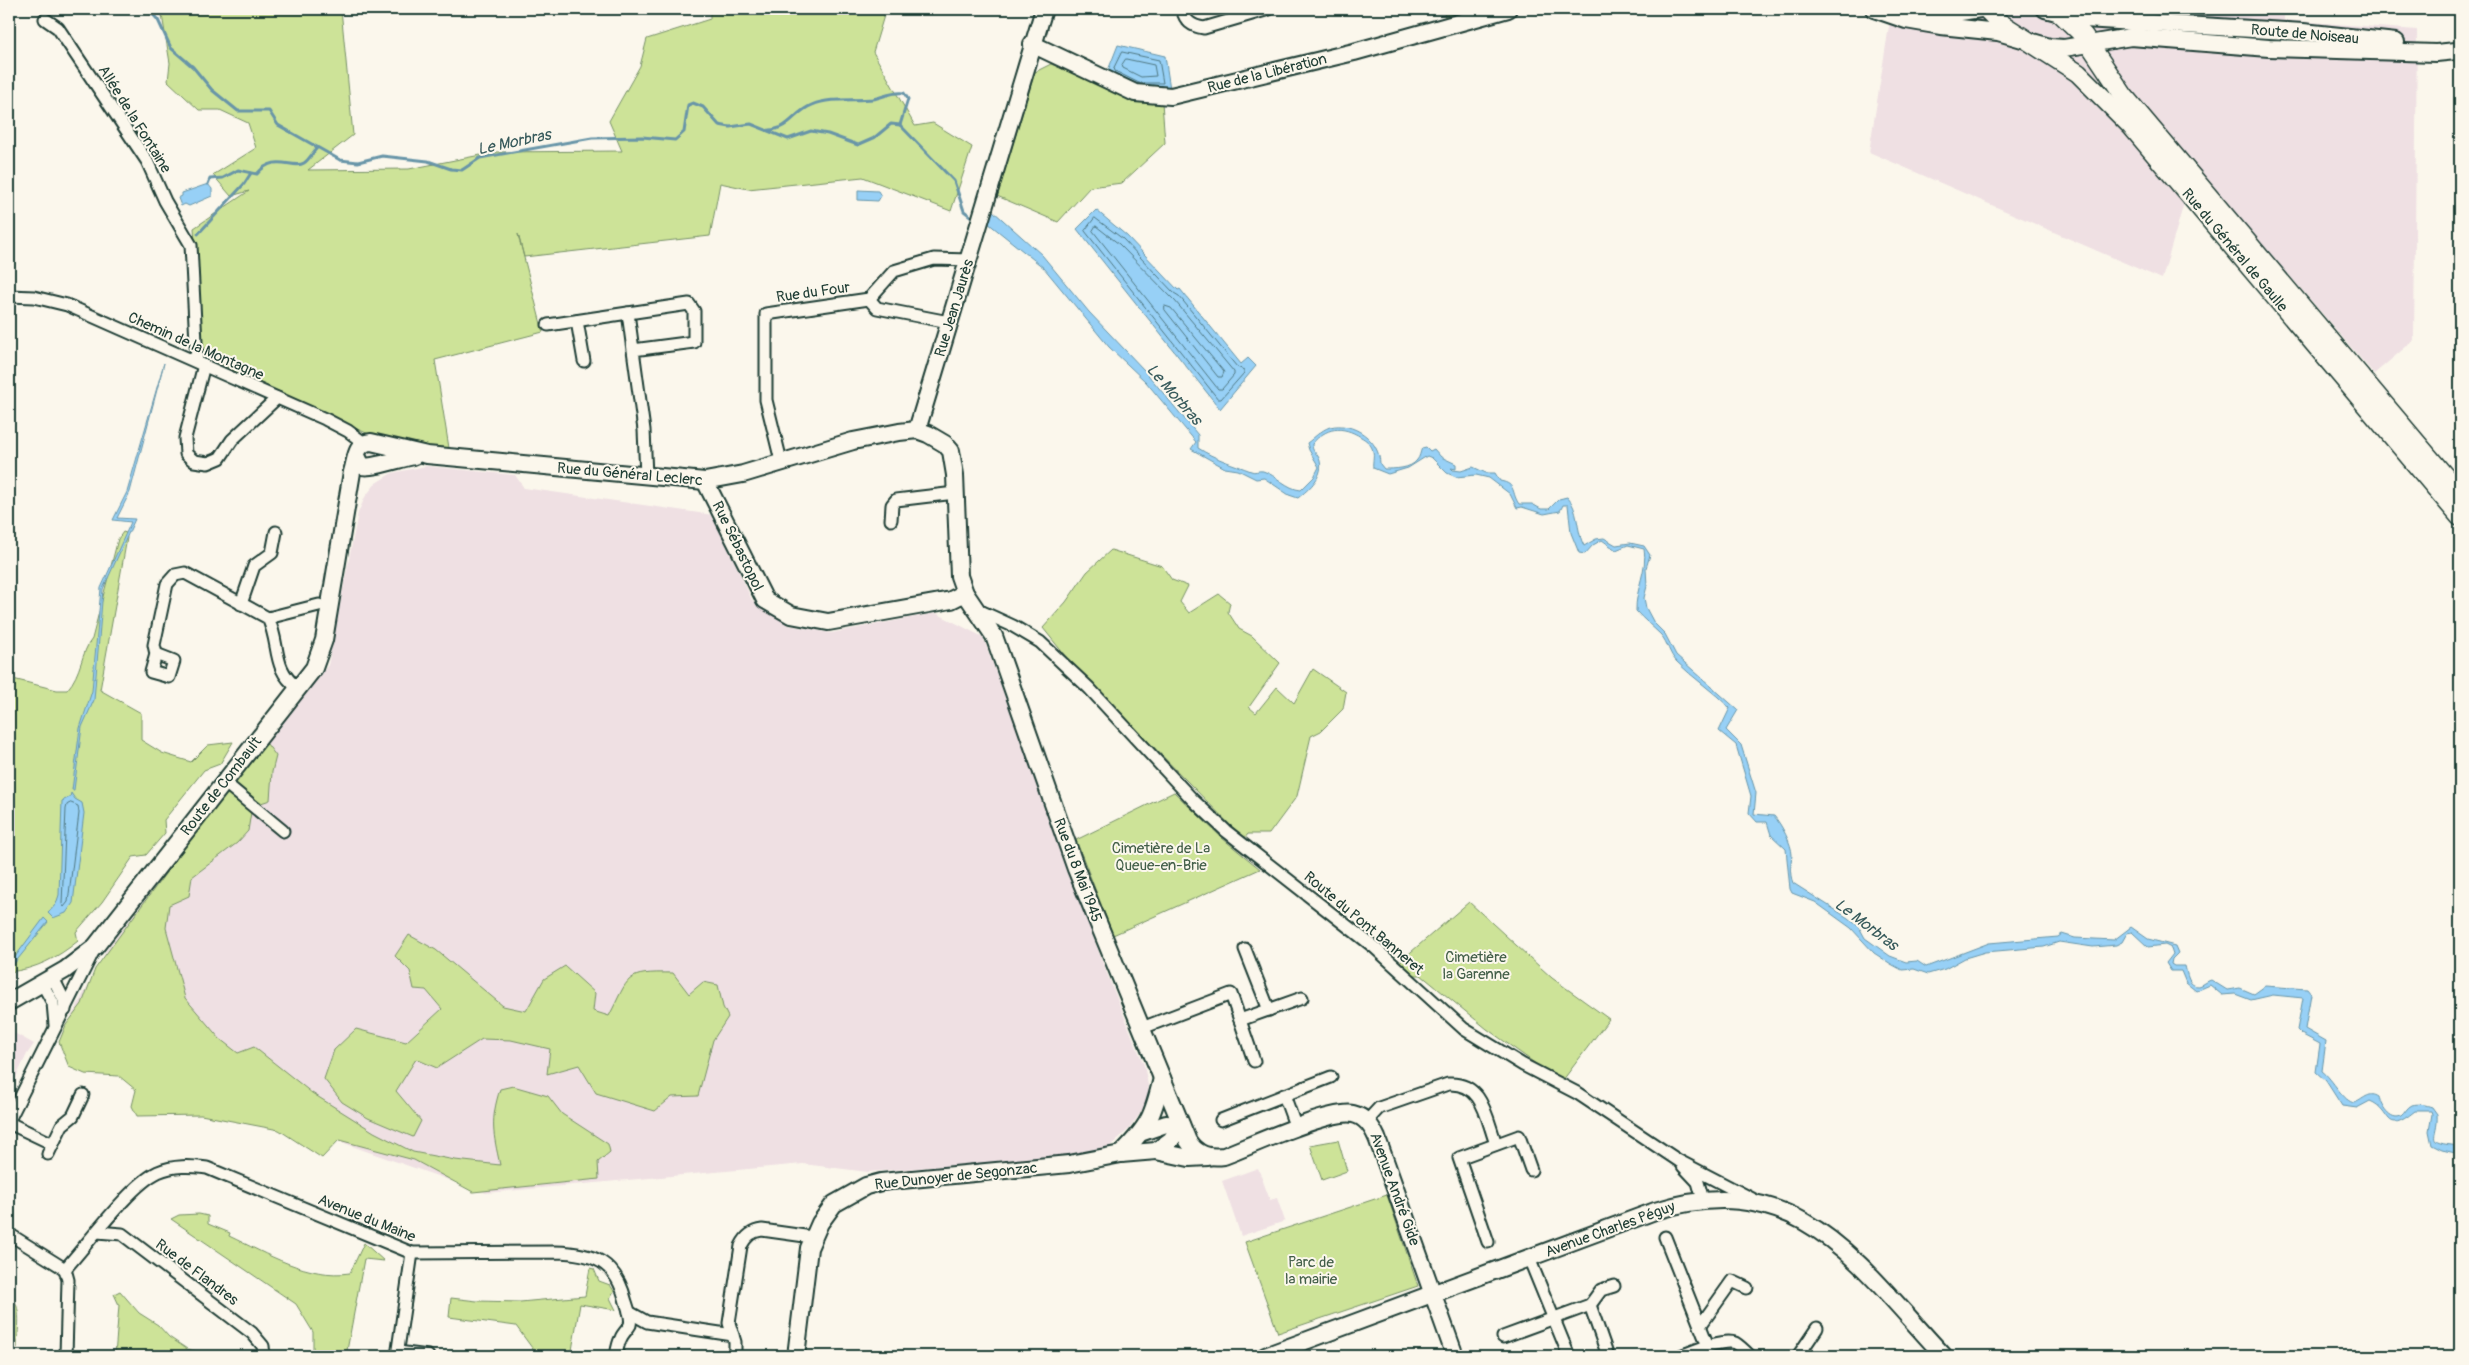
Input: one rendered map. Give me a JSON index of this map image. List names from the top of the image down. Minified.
{"streets":{"main road":["Route de Noiseau","Rue de la Libération","Rue du Général de Gaulle","Rue Jean Jaurès","Rue du Général Leclerc","Rue Sébastopol","Route de Combault","Rue du 8 Mai 1945","Rue Dunoyer de Segonzac","Avenue André Gide","Avenue Charles Péguy"],"street":["Allée de la Fontaine","Rue du Four","Chemin de la Montagne","Route du Pont Banneret","Avenue du Maine","Rue de Flandres"]},"crossings":[["Route de Noiseau","Rue du Général de Gaulle"],["Rue de la Libération","Rue Jean Jaurès"],["Allée de la Fontaine","Chemin de la Montagne"],["Rue du Four","Rue Jean Jaurès"],["Rue du Four","Rue du Général Leclerc"],["Rue Jean Jaurès","Rue du Général Leclerc"],["Chemin de la Montagne","Rue du Général Leclerc"],["Chemin de la Montagne","Route de Combault"],["Rue du Général Leclerc","Rue Sébastopol"],["Rue du Général Leclerc","Route de Combault"],["Rue Sébastopol","Rue du 8 Mai 1945"],["Rue Sébastopol","Route du Pont Banneret"],["Rue du 8 Mai 1945","Route du Pont Banneret"],["Rue du 8 Mai 1945","Avenue André Gide"],["Route du Pont Banneret","Avenue Charles Péguy"],["Rue Dunoyer de Segonzac","Avenue André Gide"],["Avenue André Gide","Avenue Charles Péguy"],["Avenue du Maine","Rue de Flandres"]],"water":["Le Morbras"],"parks":["Cimetière de La Queue-en-Brie","Cimetière la Garenne","Parc de la mairie"]}
